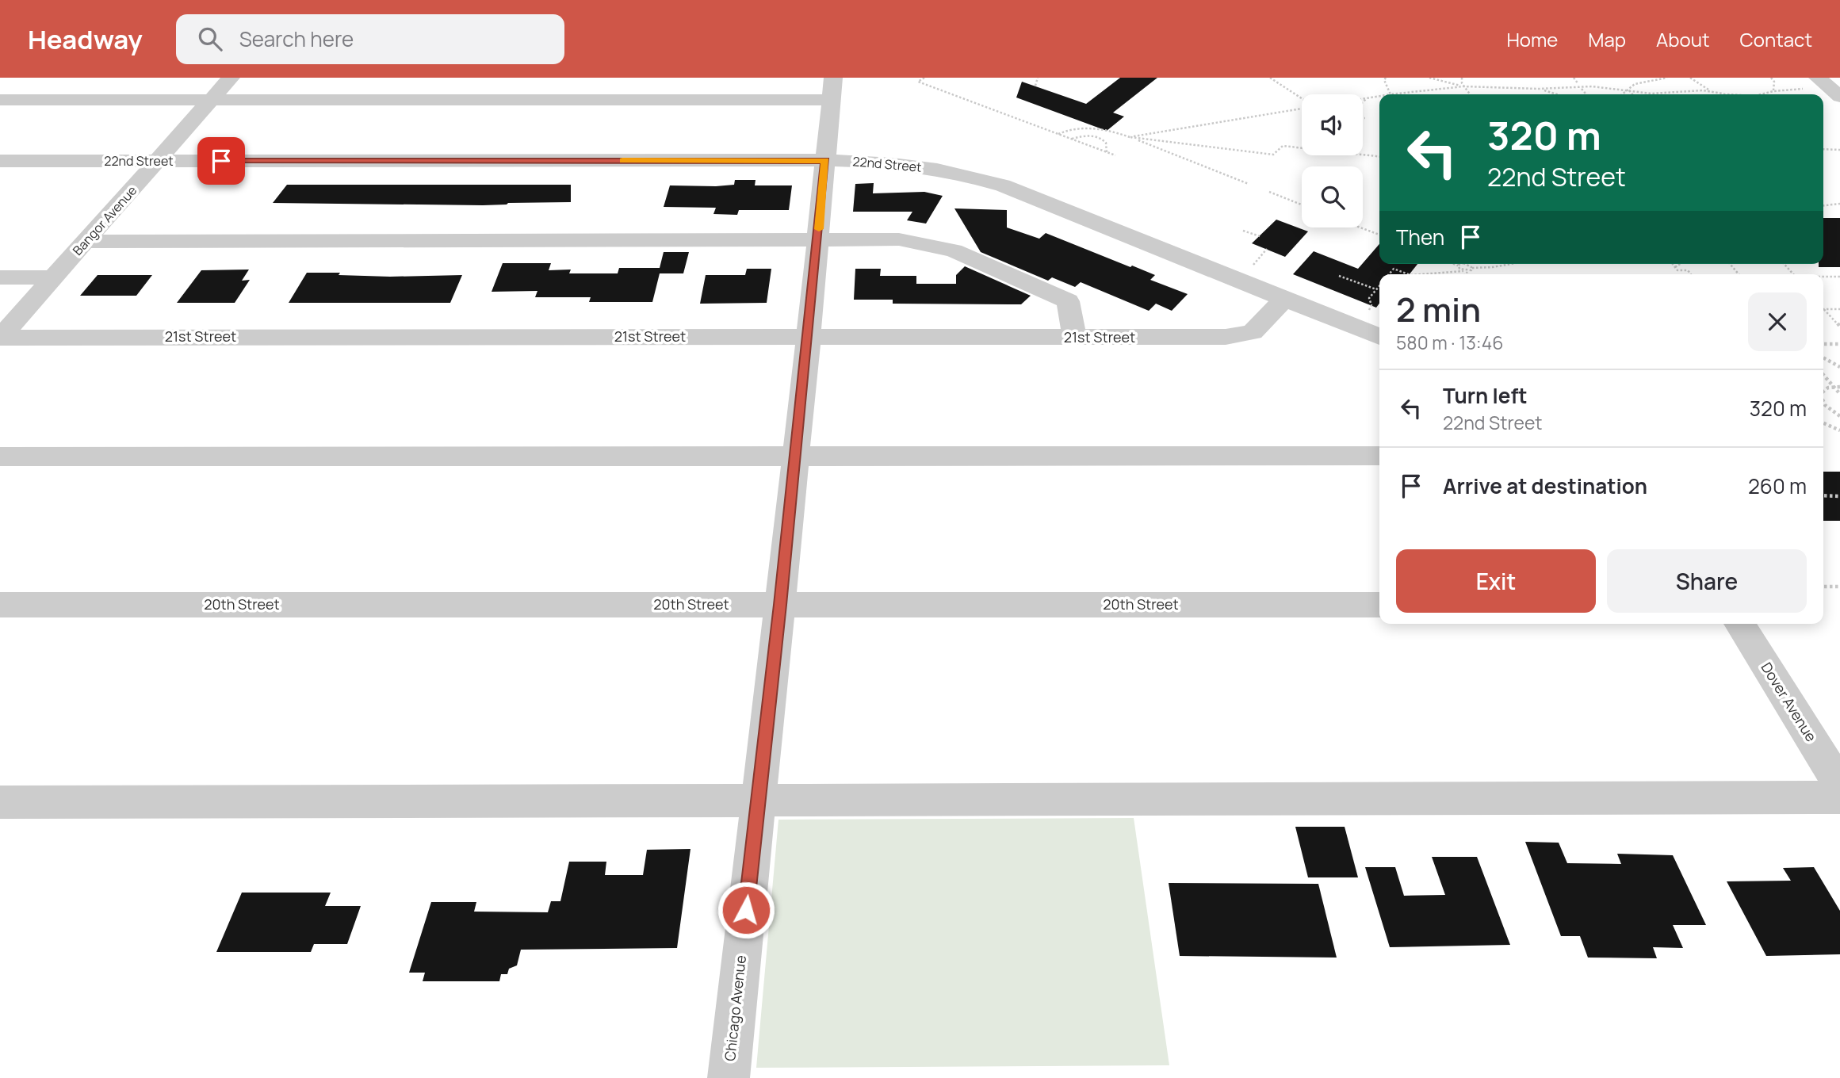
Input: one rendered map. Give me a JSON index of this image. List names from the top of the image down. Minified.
{"streets":{"street":["22nd Street","Bangor Avenue","21st Street","20th Street","Dover Avenue","Chicago Avenue"]},"crossings":[["22nd Street","Bangor Avenue"],["22nd Street","21st Street"],["22nd Street","Chicago Avenue"],["Bangor Avenue","21st Street"],["21st Street","Chicago Avenue"],["20th Street","Chicago Avenue"]],"page":{"header":"Headway","search":"Search here","nav":["Home","Map","About","Contact"],"turn":["320 m","22nd Street"],"then":"Then","heading":["2 min","580 m · 13:46"],"list":[{"name":"Turn left","note":"22nd Street","value":"320 m"},{"name":"Arrive at destination","value":"260 m"}],"buttons":["Exit","Share"]}}
